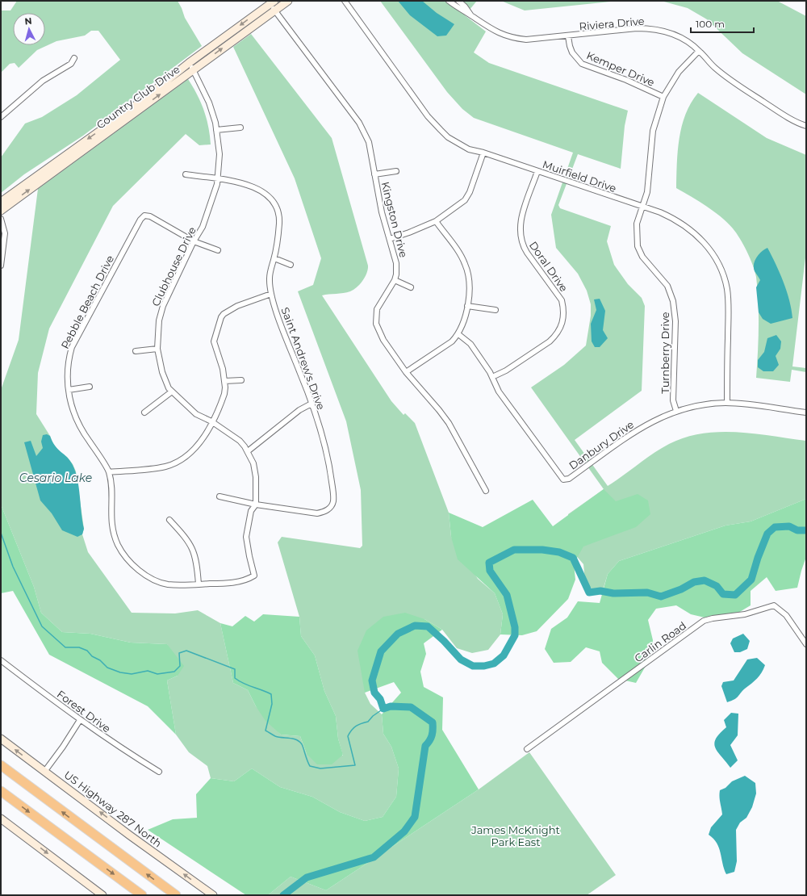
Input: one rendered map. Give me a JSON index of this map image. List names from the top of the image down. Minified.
{"streets":{"main road":["Country Club Drive","US Highway 287 North"],"street":["Riviera Drive","Kemper Drive","Muirfield Drive","Kingston Drive","Clubhouse Drive","Doral Drive","Pebble Beach Drive","Turnberry Drive","Saint Andrew's Drive","Danbury Drive","Carlin Road","Forest Drive"]},"crossings":[["Riviera Drive","Kemper Drive"],["Riviera Drive","Turnberry Drive"],["Kemper Drive","Turnberry Drive"],["Country Club Drive","Kingston Drive"],["Country Club Drive","Clubhouse Drive"],["Muirfield Drive","Doral Drive"],["Muirfield Drive","Turnberry Drive"],["Muirfield Drive","Danbury Drive"],["Clubhouse Drive","Pebble Beach Drive"],["Clubhouse Drive","Saint Andrew's Drive"],["Doral Drive","Danbury Drive"],["Turnberry Drive","Danbury Drive"]],"water":["Cesario Lake"],"parks":["James McKnight Park East"],"scale_bar":"100 m","north":"top"}
